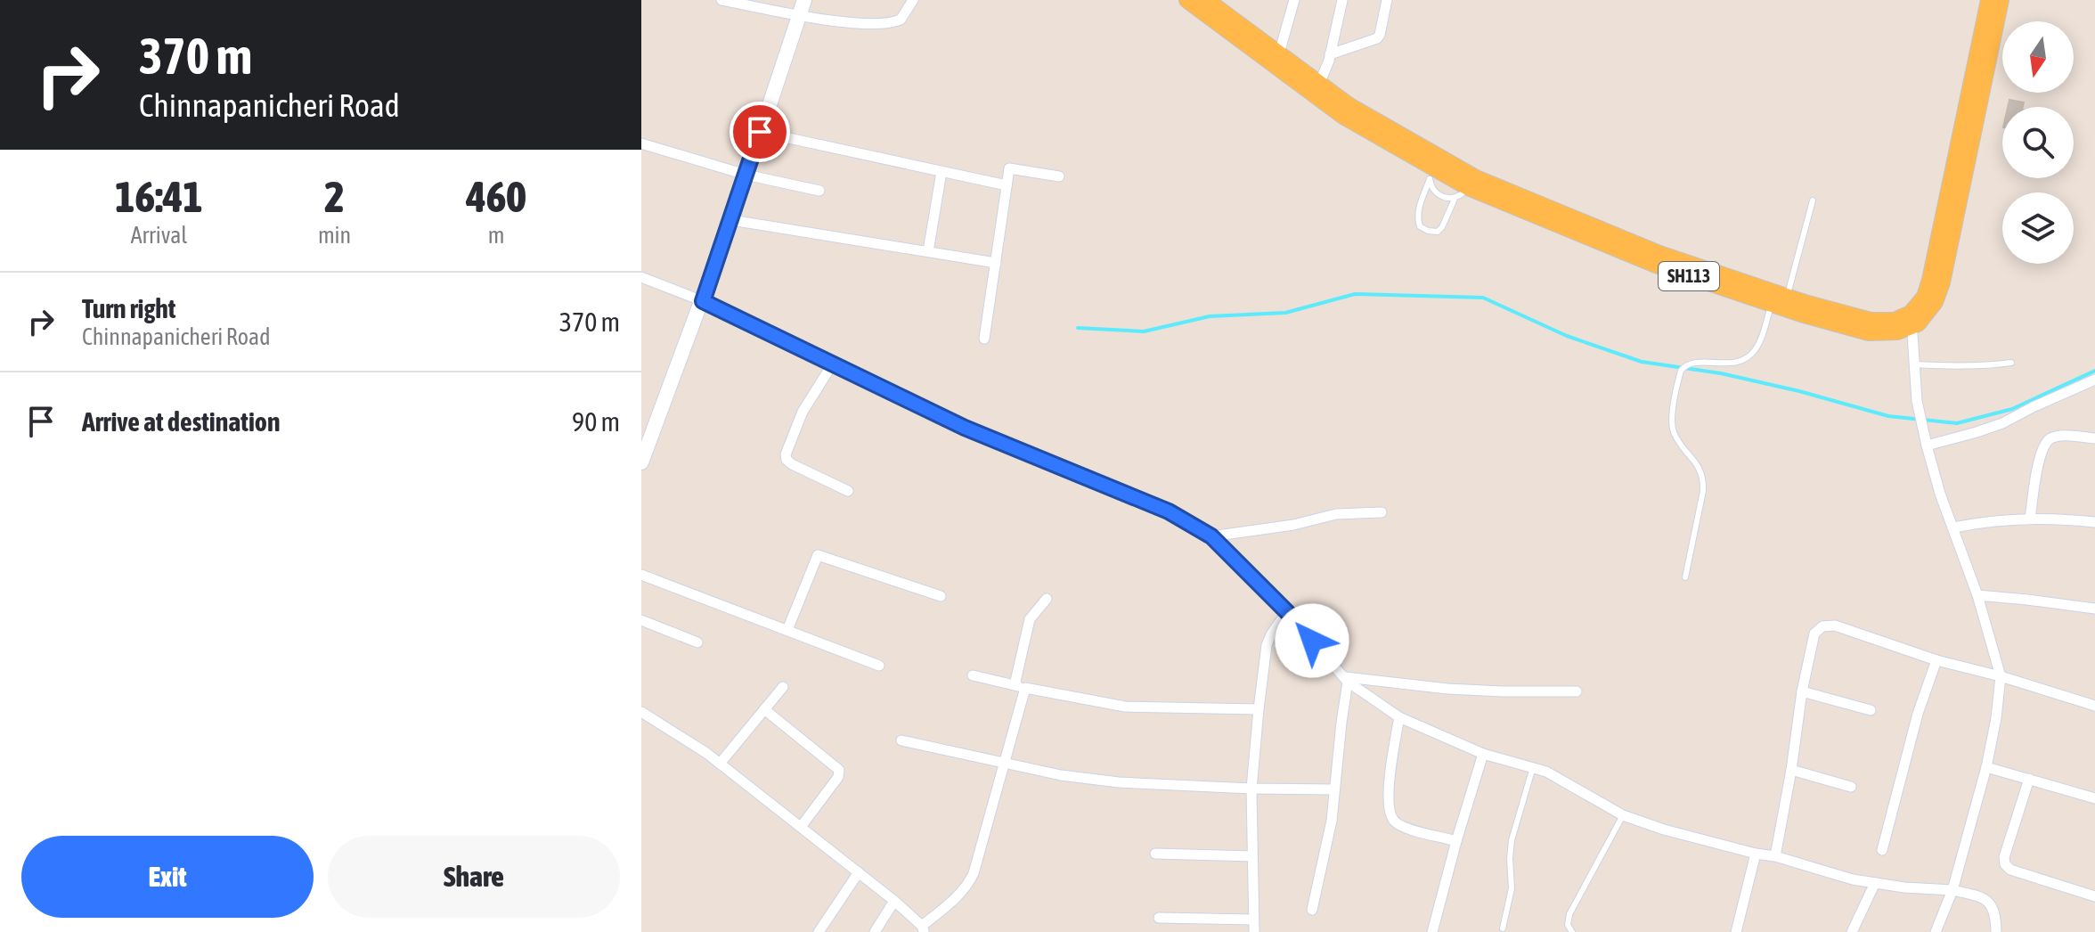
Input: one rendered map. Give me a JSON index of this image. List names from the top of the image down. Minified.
{"streets":{"main road":["SH113"]},"north":"bottom","page":{"turn":["370 m","Chinnapanicheri Road"],"eta":["16:41","Arrival","2","min","460","m"],"list":[{"name":"Turn right","note":"Chinnapanicheri Road","value":"370 m"},{"name":"Arrive at destination","value":"90 m"}],"buttons":["Exit","Share"]}}
